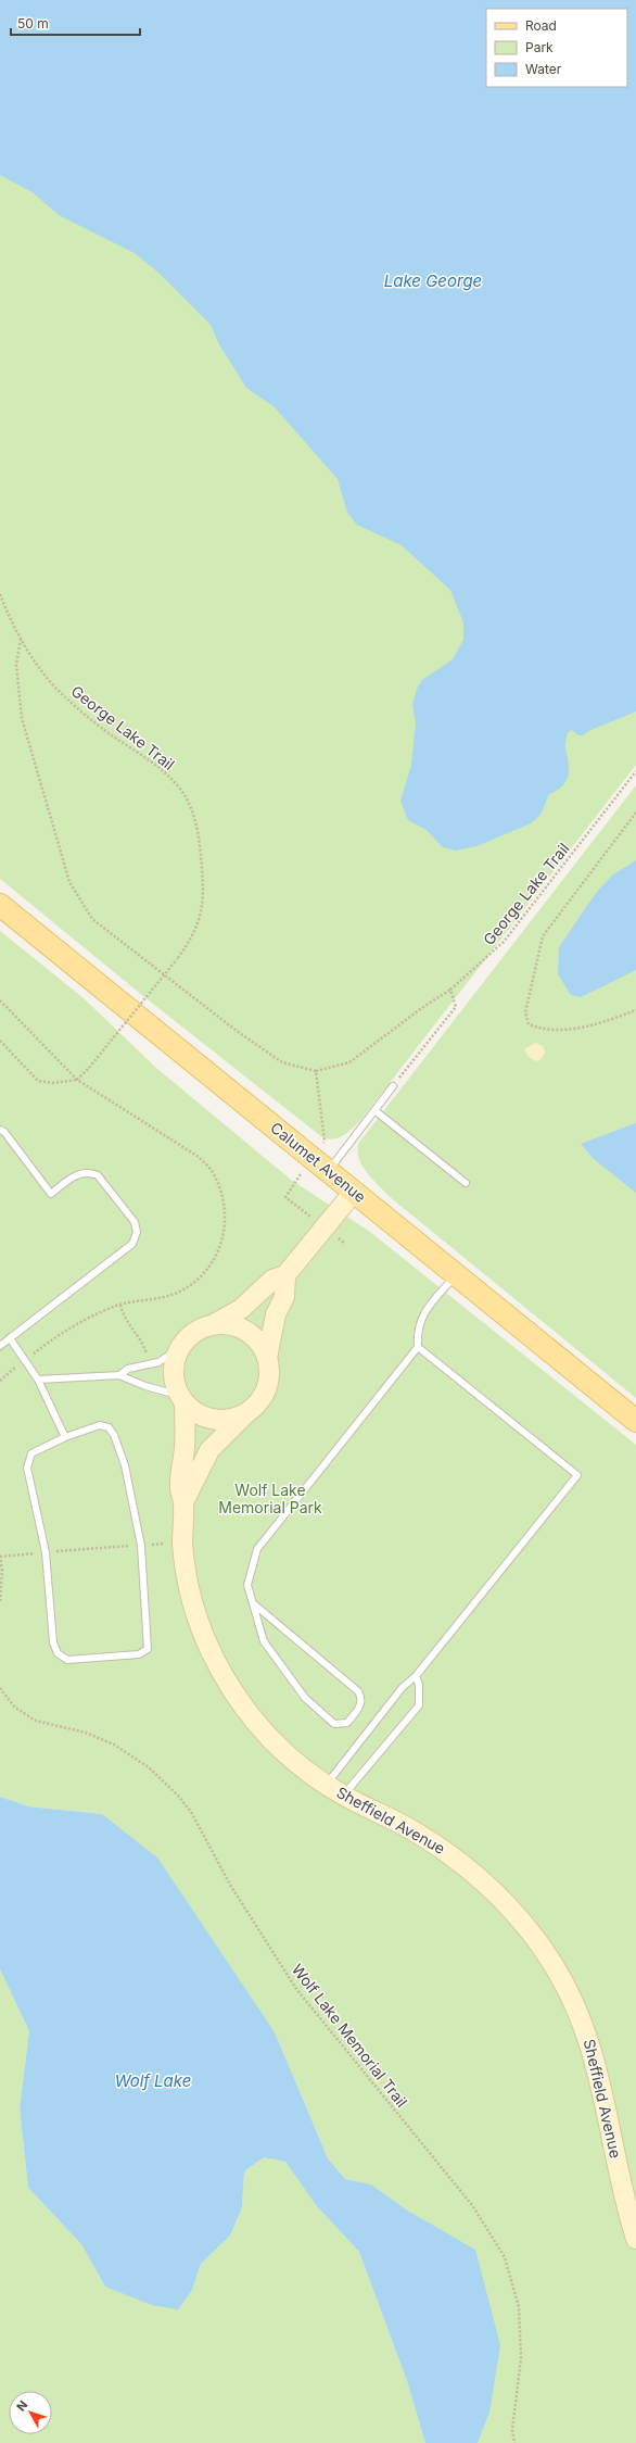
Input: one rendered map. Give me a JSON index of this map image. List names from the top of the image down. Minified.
{"streets":{"main road":["Calumet Avenue","Sheffield Avenue"],"path":["George Lake Trail","Wolf Lake Memorial Trail"]},"water":["Lake George","Wolf Lake"],"parks":["Wolf Lake Memorial Park"],"legend":["Road","Park","Water"],"scale_bar":"50 m","north":"top left"}
